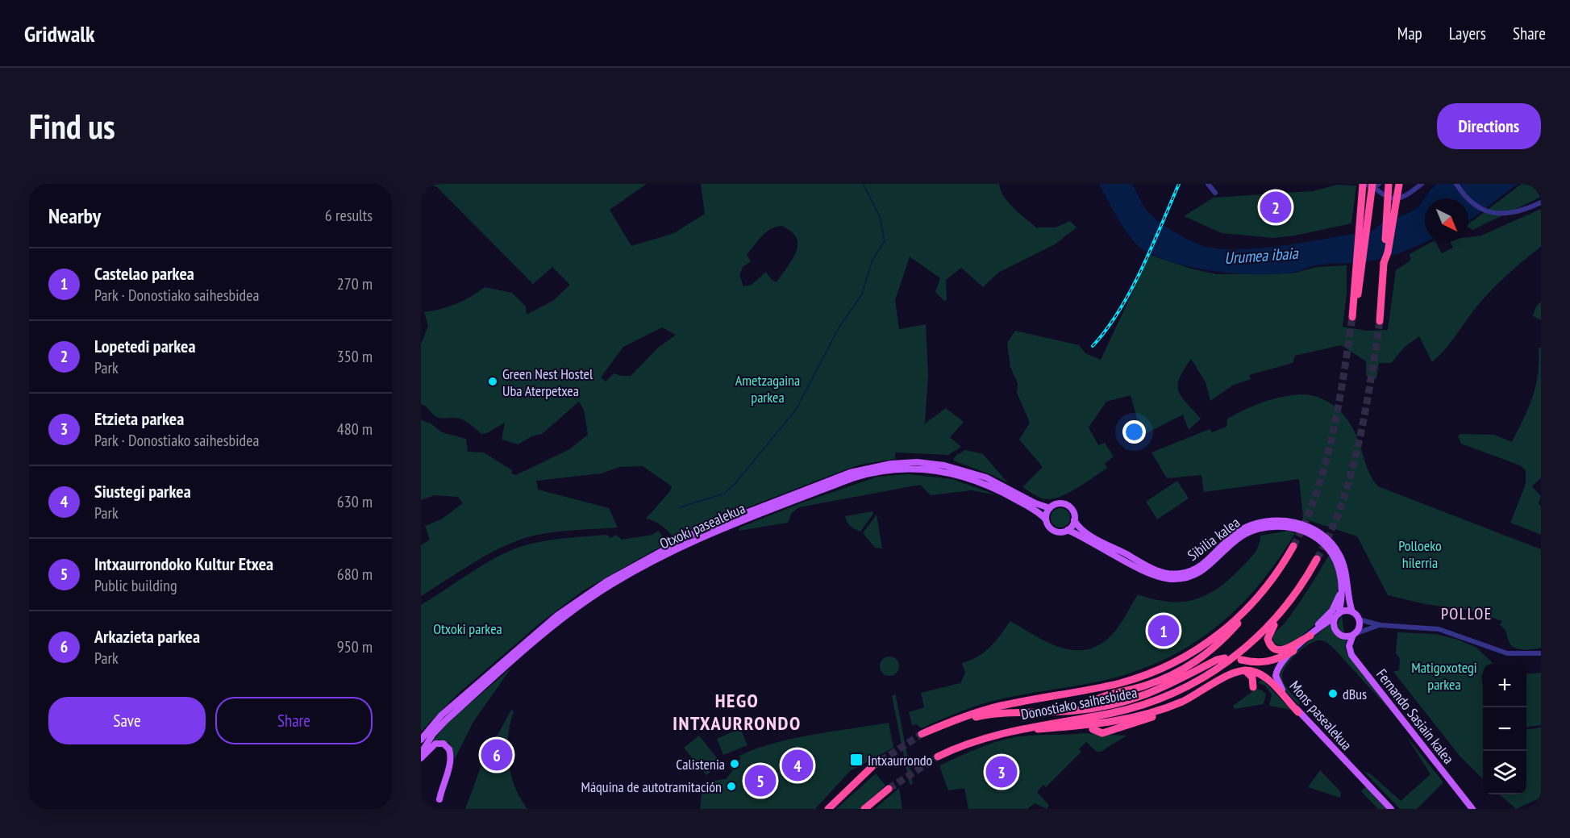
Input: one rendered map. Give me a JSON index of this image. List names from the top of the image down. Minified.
{"streets":{"highway":["Donostiako saihesbidea"],"main road":["Otxoki pasealekua","Sibilia kalea","Mons pasealekua","Fernando Sasiain kalea"]},"crossings":[["Otxoki pasealekua","Sibilia kalea"],["Sibilia kalea","Mons pasealekua"],["Sibilia kalea","Fernando Sasiain kalea"],["Mons pasealekua","Fernando Sasiain kalea"]],"districts":["POLLOE","HEGO INTXAURRONDO"],"water":["Urumea ibaia"],"parks":["Ametzagaina parkea","Polloeko hilerria","Otxoki parkea","Matigoxotegi parkea"],"places":{"other":["Green Nest Hostel Uba Aterpetxea","dBus","Calistenia","Máquina de autotramitación"],"transit":["Intxaurrondo"]},"north":"bottom right","page":{"header":"Gridwalk","nav":["Map","Layers","Share"],"buttons":["Directions",["Save","Share"]],"title":"Find us","heading":["Nearby","6 results"],"pins":["2","1","6","4","3","5"],"list":[{"mark":"1","name":"Castelao parkea","note":"Park · Donostiako saihesbidea","value":"270 m"},{"mark":"2","name":"Lopetedi parkea","note":"Park","value":"350 m"},{"mark":"3","name":"Etzieta parkea","note":"Park · Donostiako saihesbidea","value":"480 m"},{"mark":"4","name":"Siustegi parkea","note":"Park","value":"630 m"},{"mark":"5","name":"Intxaurrondoko Kultur Etxea","note":"Public building","value":"680 m"},{"mark":"6","name":"Arkazieta parkea","note":"Park","value":"950 m"}],"map_buttons":["+","−"]}}
